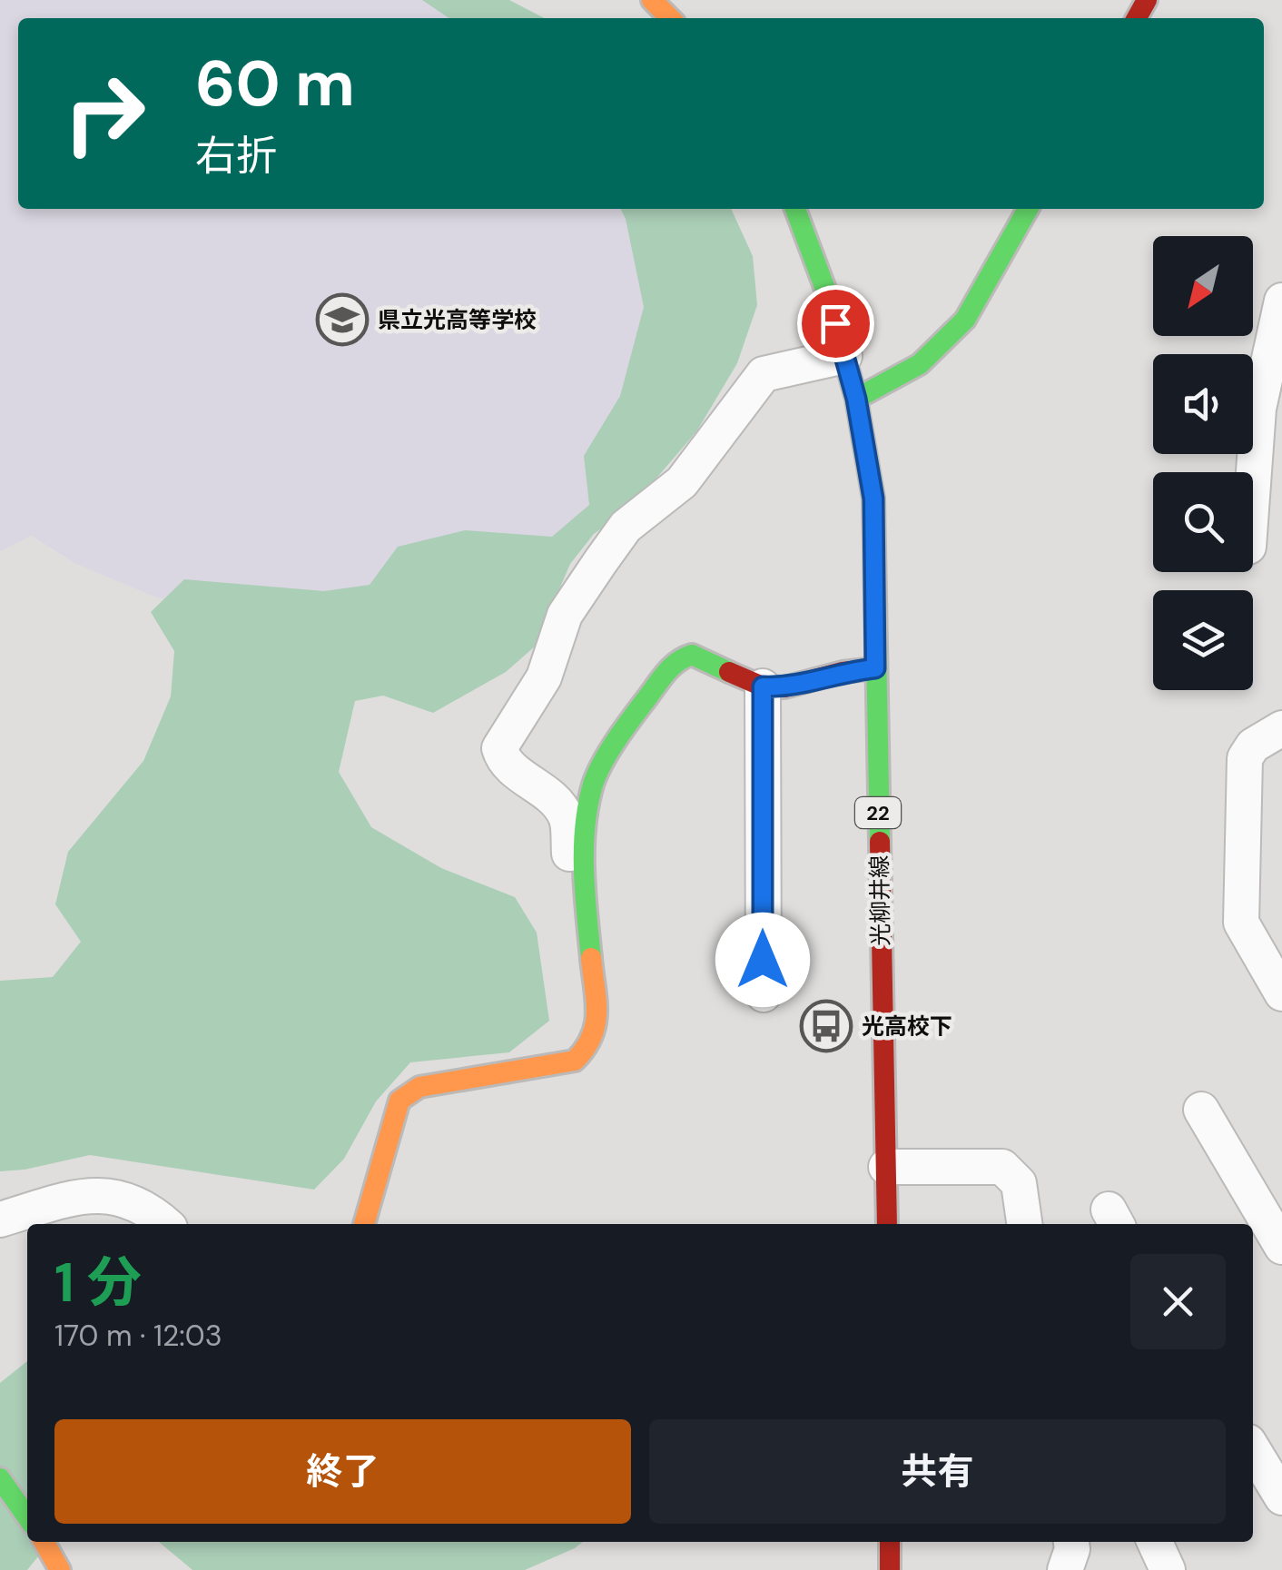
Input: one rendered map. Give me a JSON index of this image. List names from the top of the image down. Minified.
{"streets":{"street":["22","光柳井線"]},"places":{"school or university":["県立光高等学校"],"bus stop":["光高校下"]},"north":"bottom left","page":{"turn":["60 m","右折"],"heading":["1 分","170 m · 12:03"],"buttons":["終了","共有"]}}
